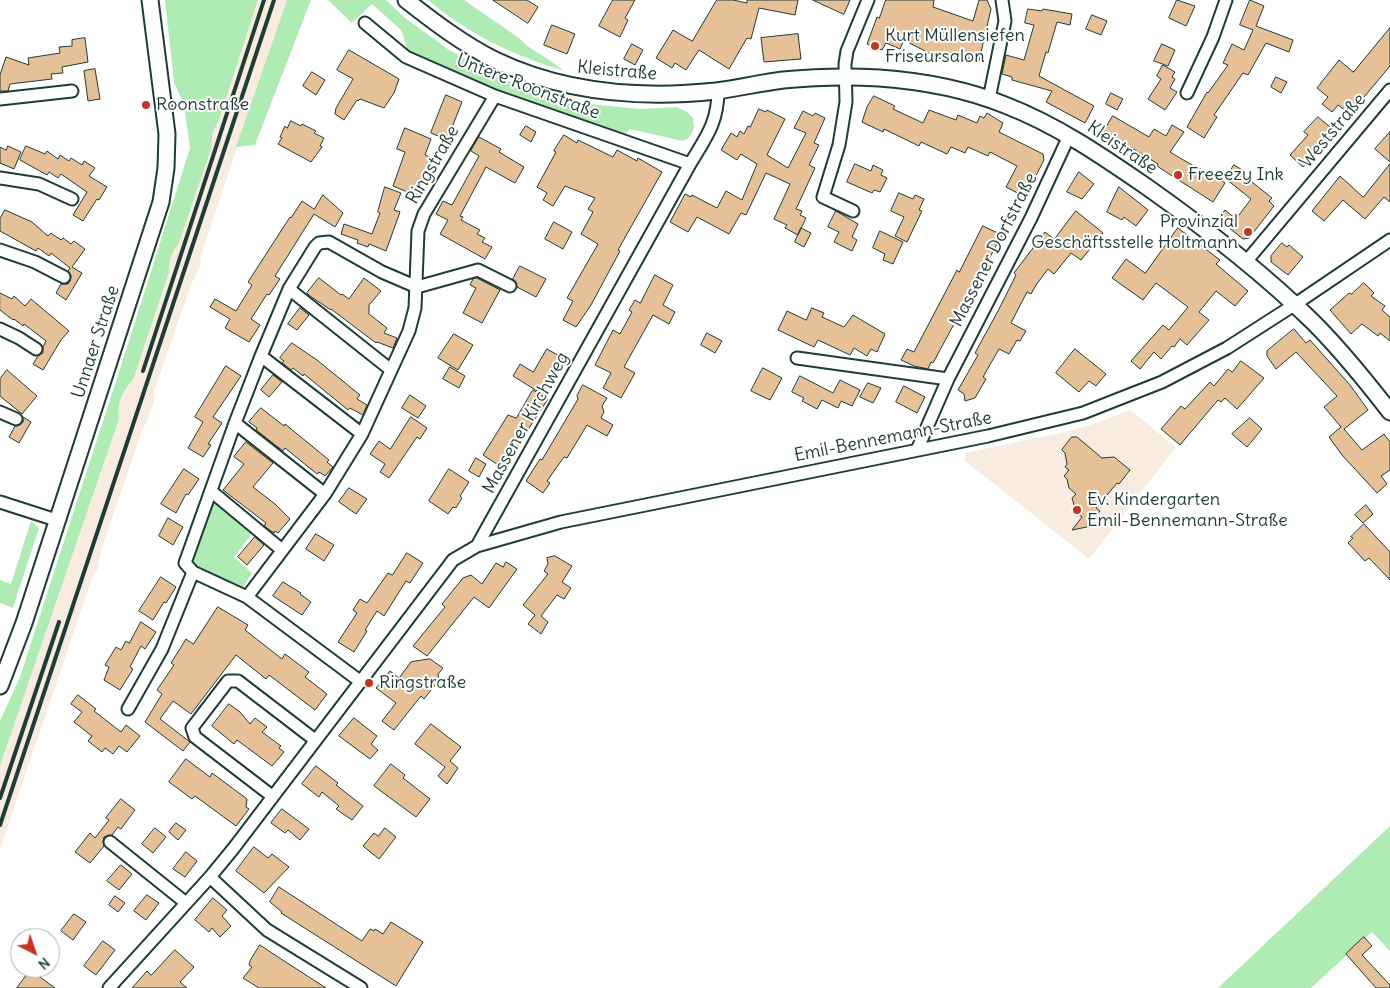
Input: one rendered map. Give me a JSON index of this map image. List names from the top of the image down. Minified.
{"streets":{"main road":["Kleistraße","Unnaer Straße"],"street":["Untere Roonstraße","Weststraße","Ringstraße","Massener Dorfstraße","Massener Kirchweg","Emil-Bennemann-Straße"]},"crossings":[["Kleistraße","Weststraße"],["Kleistraße","Massener Dorfstraße"],["Kleistraße","Massener Kirchweg"],["Kleistraße","Emil-Bennemann-Straße"],["Untere Roonstraße","Ringstraße"],["Untere Roonstraße","Massener Kirchweg"],["Massener Dorfstraße","Emil-Bennemann-Straße"],["Massener Kirchweg","Emil-Bennemann-Straße"]],"places":["Kurt Müllensiefen Friseursalon","Roonstraße","Freeezy Ink","Provinzial Geschäftsstelle Holtmann","Ev. Kindergarten Emil-Bennemann-Straße","Ringstraße"],"north":"bottom right"}
